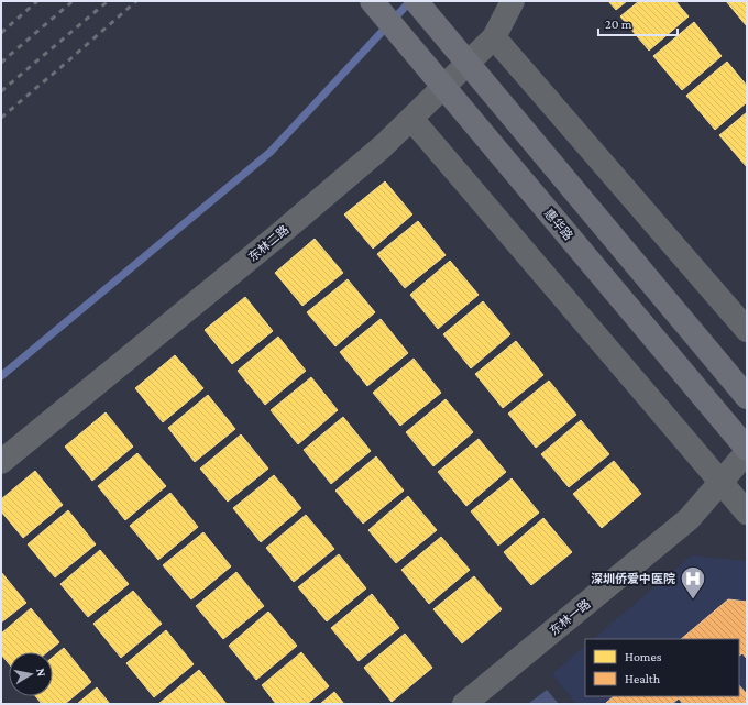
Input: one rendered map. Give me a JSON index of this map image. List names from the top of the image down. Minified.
{"streets":{"main road":["惠华路"],"street":["东林二路","东林一路"]},"places":{"hospital":["深圳侨爱中医院"]},"legend":["Homes","Health"],"scale_bar":"20 m","north":"right"}
